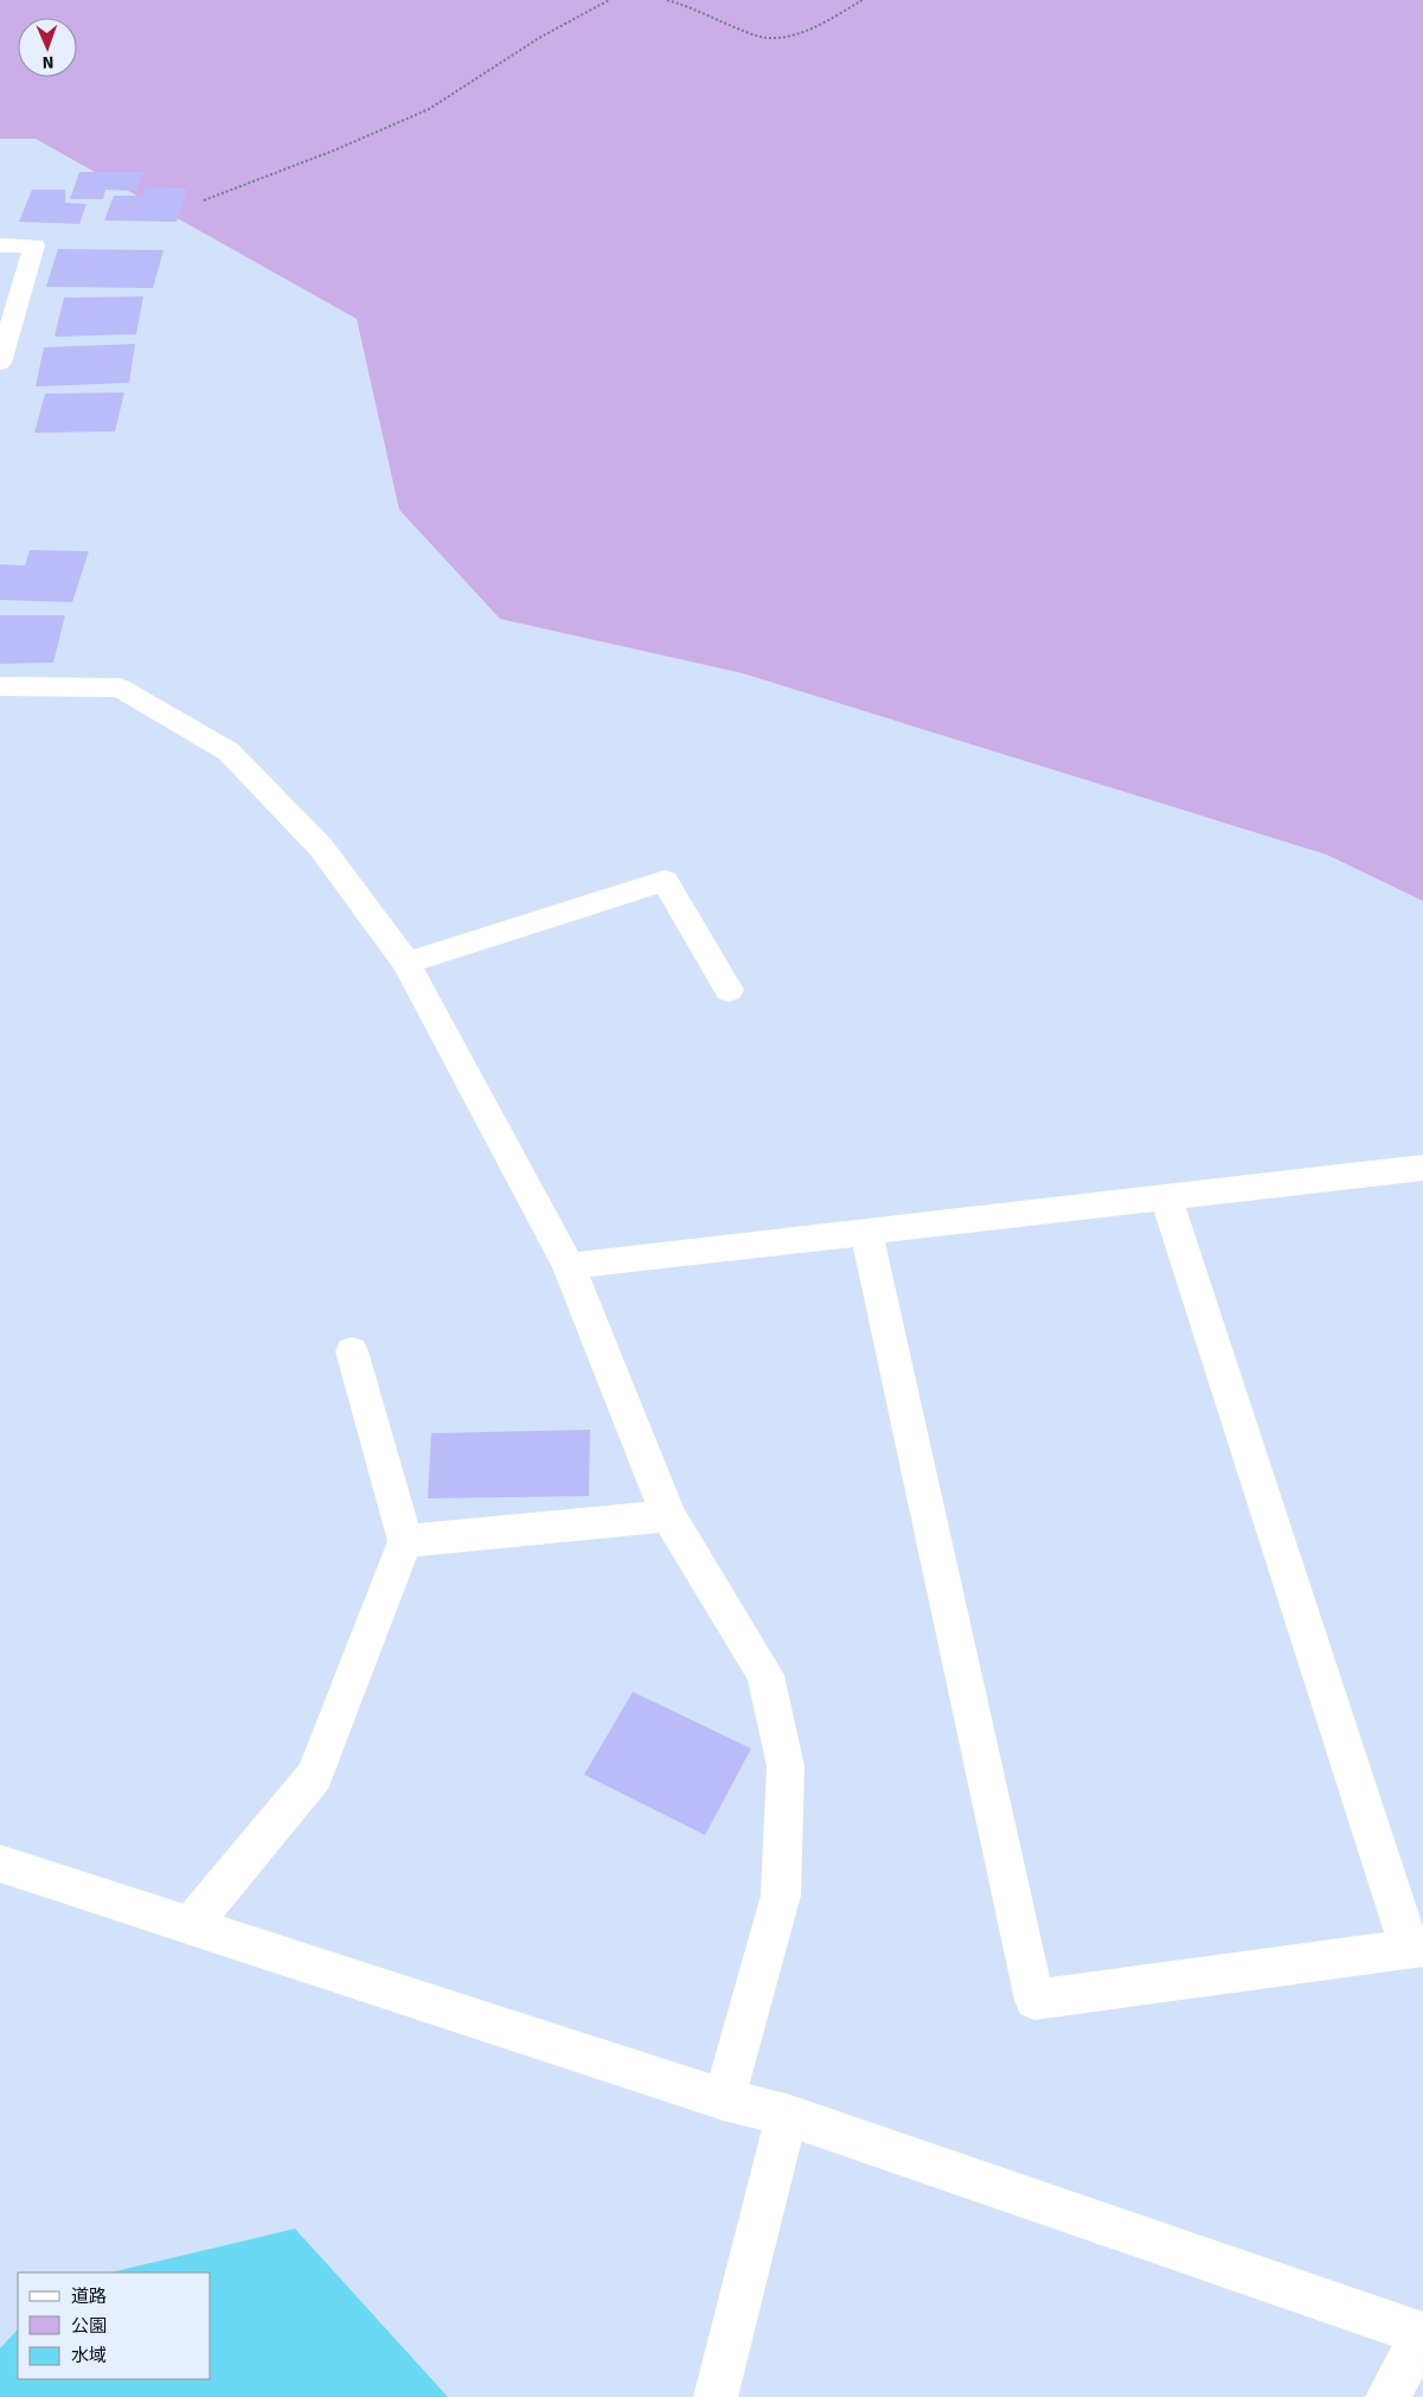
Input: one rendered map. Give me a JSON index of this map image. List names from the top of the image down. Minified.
{"legend":["道路","公園","水域"],"north":"bottom"}
